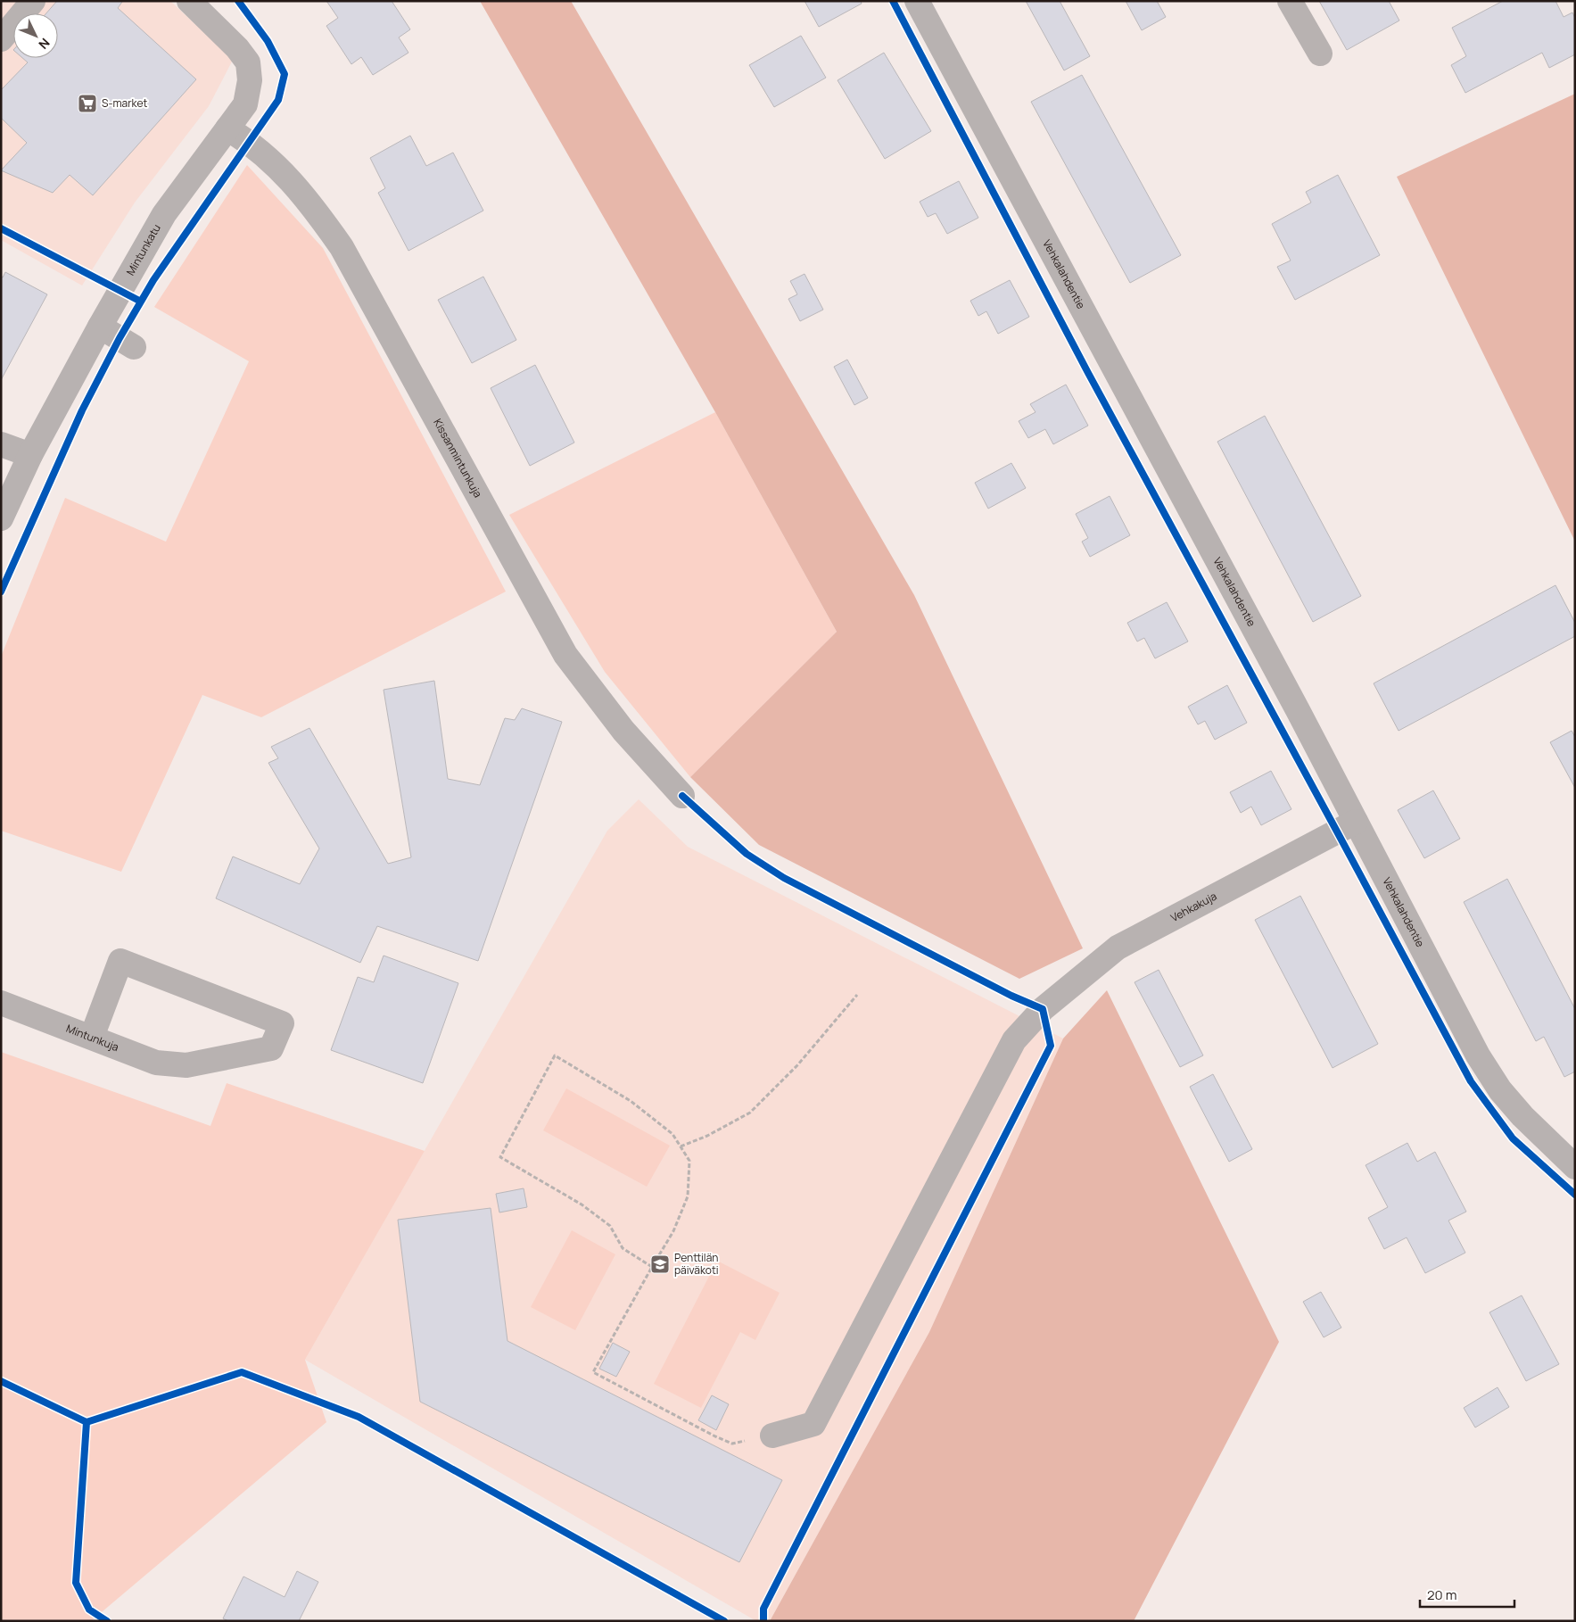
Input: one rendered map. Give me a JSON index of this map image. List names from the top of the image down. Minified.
{"streets":{"street":["Mintunkatu","Vehkalahdentie","Kissanmintunkuja","Vehkakuja","Mintunkuja"]},"crossings":[["Mintunkatu","Kissanmintunkuja"],["Vehkalahdentie","Vehkakuja"]],"places":{"supermarket":["S-market"],"school or university":["Penttilän päiväkoti"]},"scale_bar":"20 m","north":"bottom right"}
